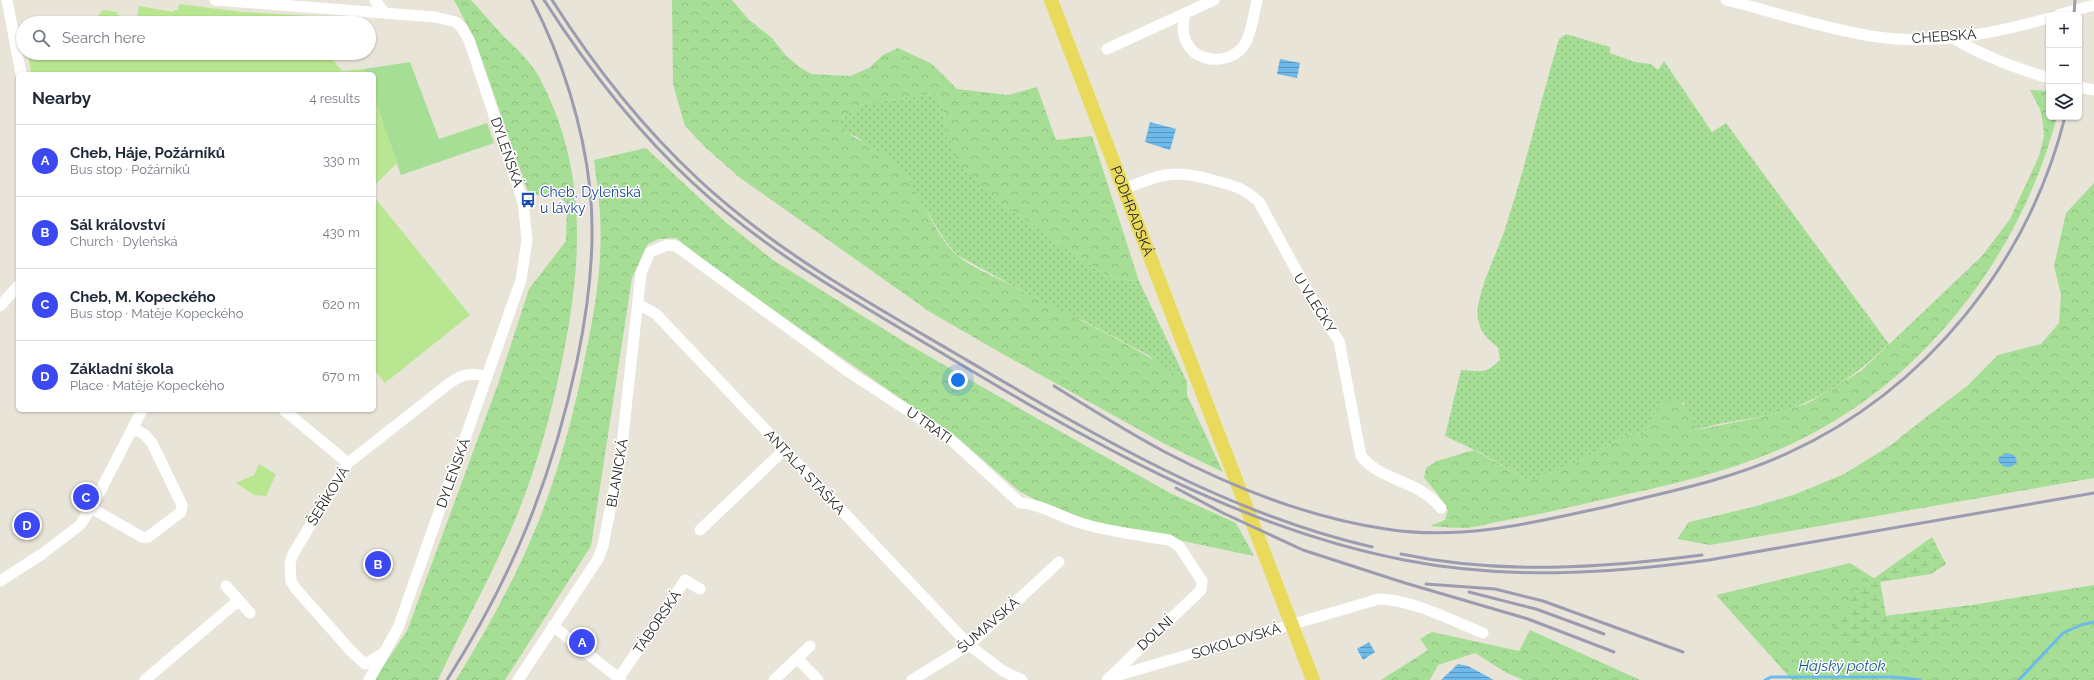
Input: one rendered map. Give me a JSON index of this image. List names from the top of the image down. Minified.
{"streets":{"main road":["PODHRADSKÁ"],"street":["CHEBSKÁ","DYLEŇSKÁ","U VLEČKY","U TRATI","ANTALA STAŠKA","BLANICKÁ","ŠEŘÍKOVÁ","TÁBORSKÁ","ŠUMAVSKÁ","DOLNÍ","SOKOLOVSKÁ"]},"crossings":[["DYLEŇSKÁ","ŠEŘÍKOVÁ"],["PODHRADSKÁ","U VLEČKY"],["U TRATI","BLANICKÁ"],["U TRATI","DOLNÍ"],["ANTALA STAŠKA","BLANICKÁ"],["ANTALA STAŠKA","ŠUMAVSKÁ"],["DOLNÍ","SOKOLOVSKÁ"]],"water":["Hájský potok"],"places":{"bus stop":["Cheb, Dyleňská u lávky"]},"page":{"map_buttons":["+","−"],"search":"Search here","heading":["Nearby","4 results"],"list":[{"mark":"A","name":"Cheb, Háje, Požárníků","note":"Bus stop · Požárníků","value":"330 m"},{"mark":"B","name":"Sál království","note":"Church · Dyleňská","value":"430 m"},{"mark":"C","name":"Cheb, M. Kopeckého","note":"Bus stop · Matěje Kopeckého","value":"620 m"},{"mark":"D","name":"Základní škola","note":"Place · Matěje Kopeckého","value":"670 m"}],"pins":["C","D","B","A"]}}
